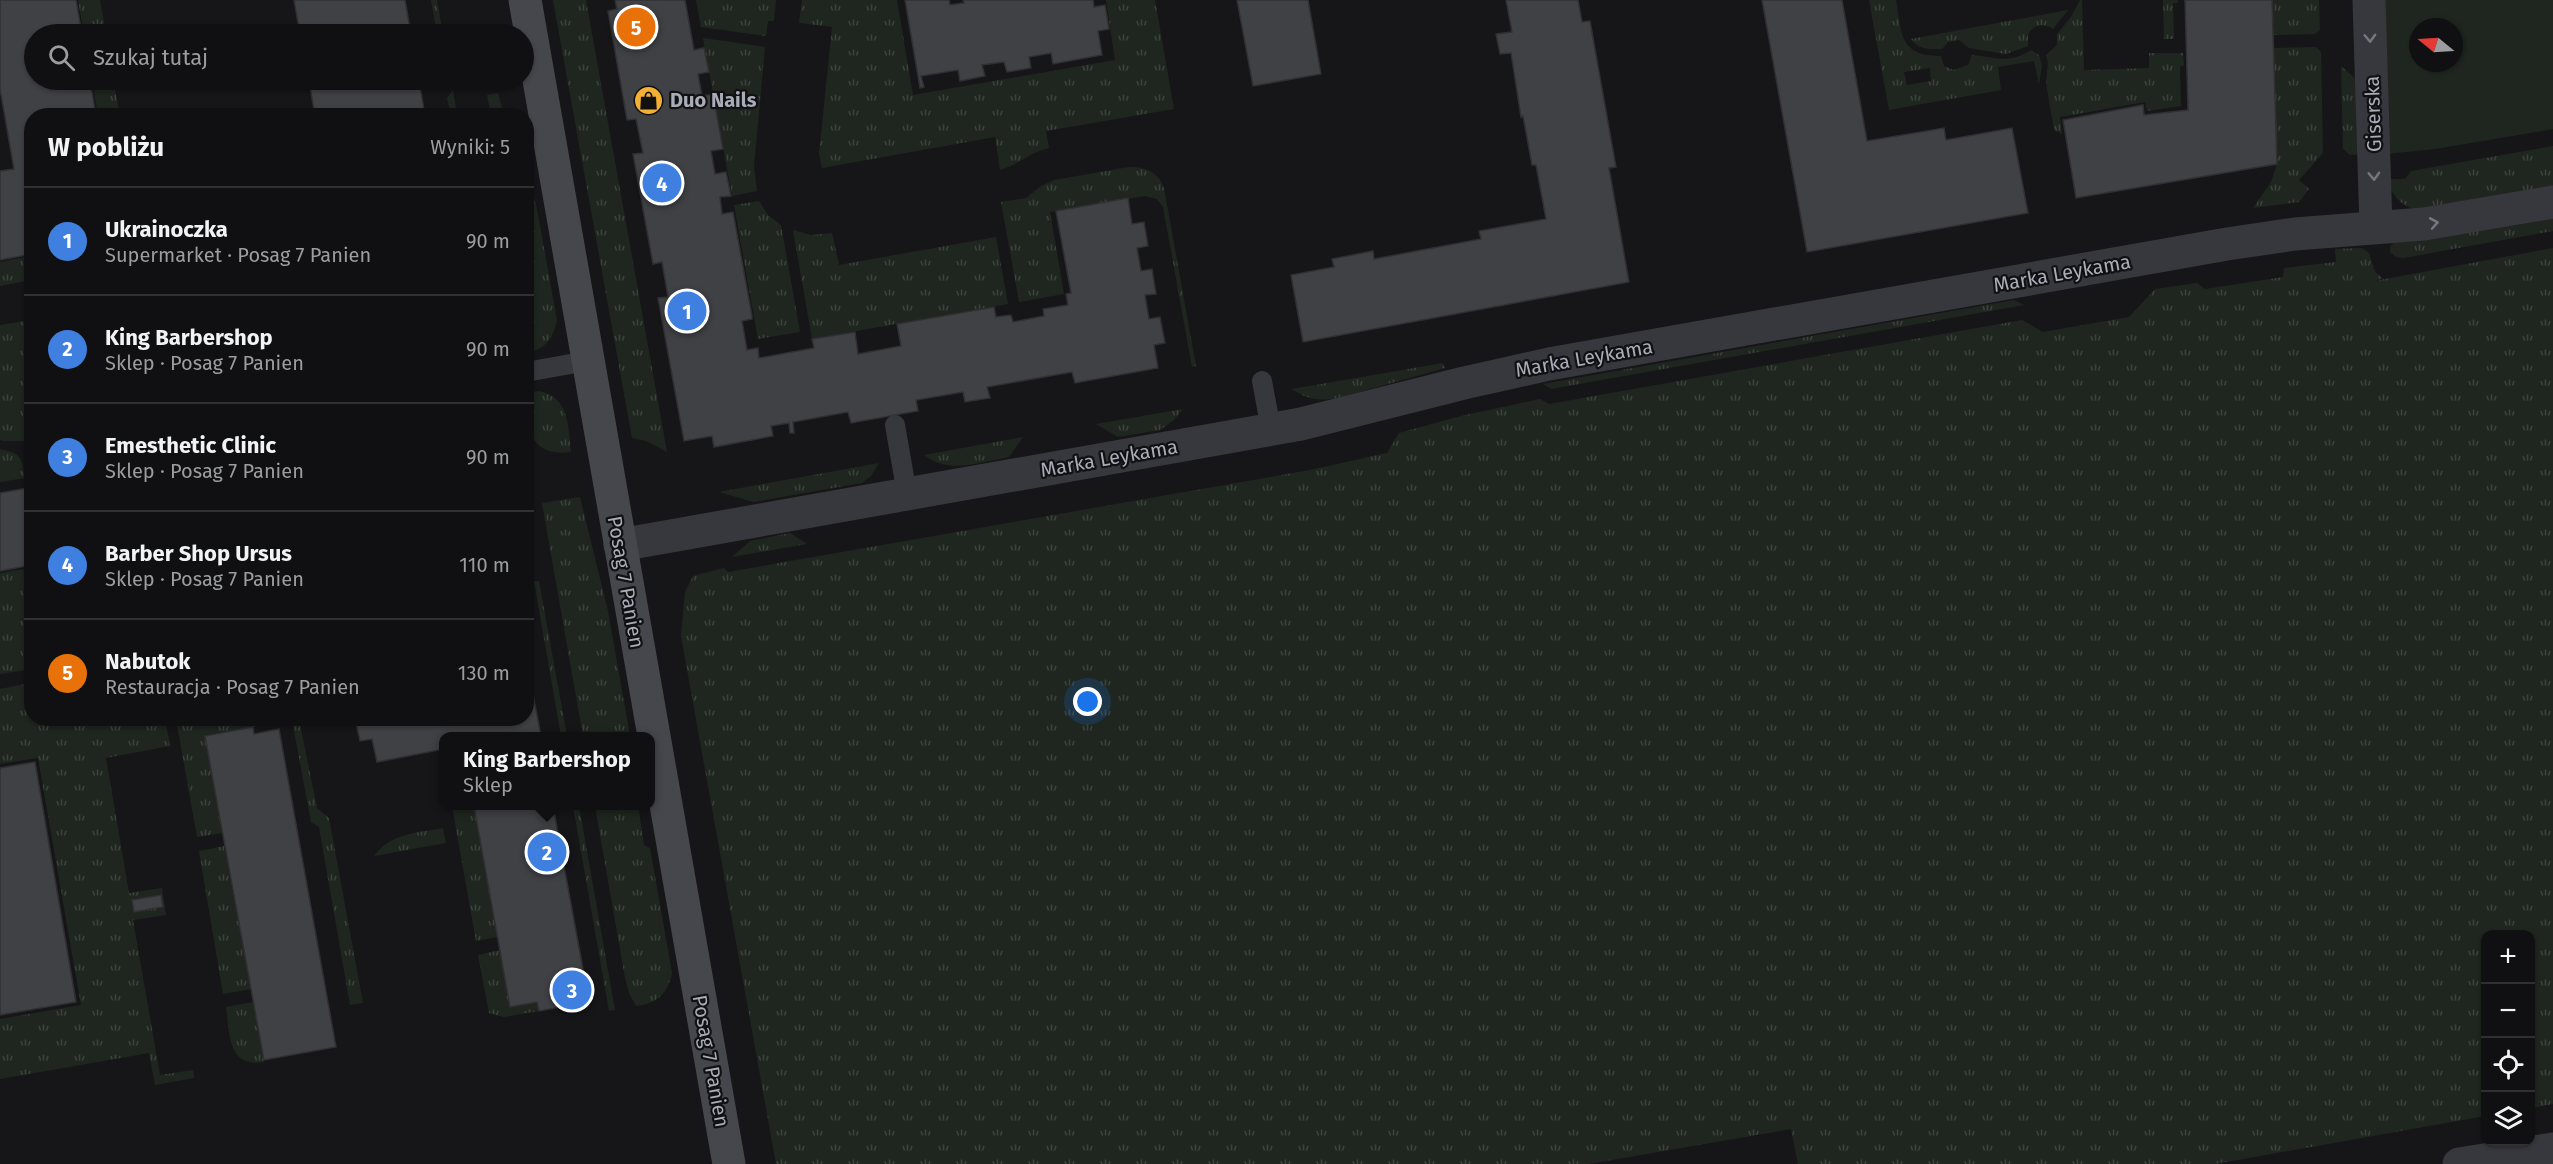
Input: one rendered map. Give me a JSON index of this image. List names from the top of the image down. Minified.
{"streets":{"street":["Giserska","Marka Leykama","Posag 7 Panien"]},"crossings":[["Giserska","Marka Leykama"],["Marka Leykama","Posag 7 Panien"]],"one_way":["Giserska"],"places":{"shop":["Duo Nails"]},"north":"left","page":{"pins":["5","4","1","2","3"],"search":"Szukaj tutaj","heading":["W pobliżu","Wyniki: 5"],"list":[{"mark":"1","name":"Ukrainoczka","note":"Supermarket · Posag 7 Panien","value":"90 m"},{"mark":"2","name":"King Barbershop","note":"Sklep · Posag 7 Panien","value":"90 m"},{"mark":"3","name":"Emesthetic Clinic","note":"Sklep · Posag 7 Panien","value":"90 m"},{"mark":"4","name":"Barber Shop Ursus","note":"Sklep · Posag 7 Panien","value":"110 m"},{"mark":"5","name":"Nabutok","note":"Restauracja · Posag 7 Panien","value":"130 m"}],"popup":["King Barbershop","Sklep"],"map_buttons":["+","−"]}}
